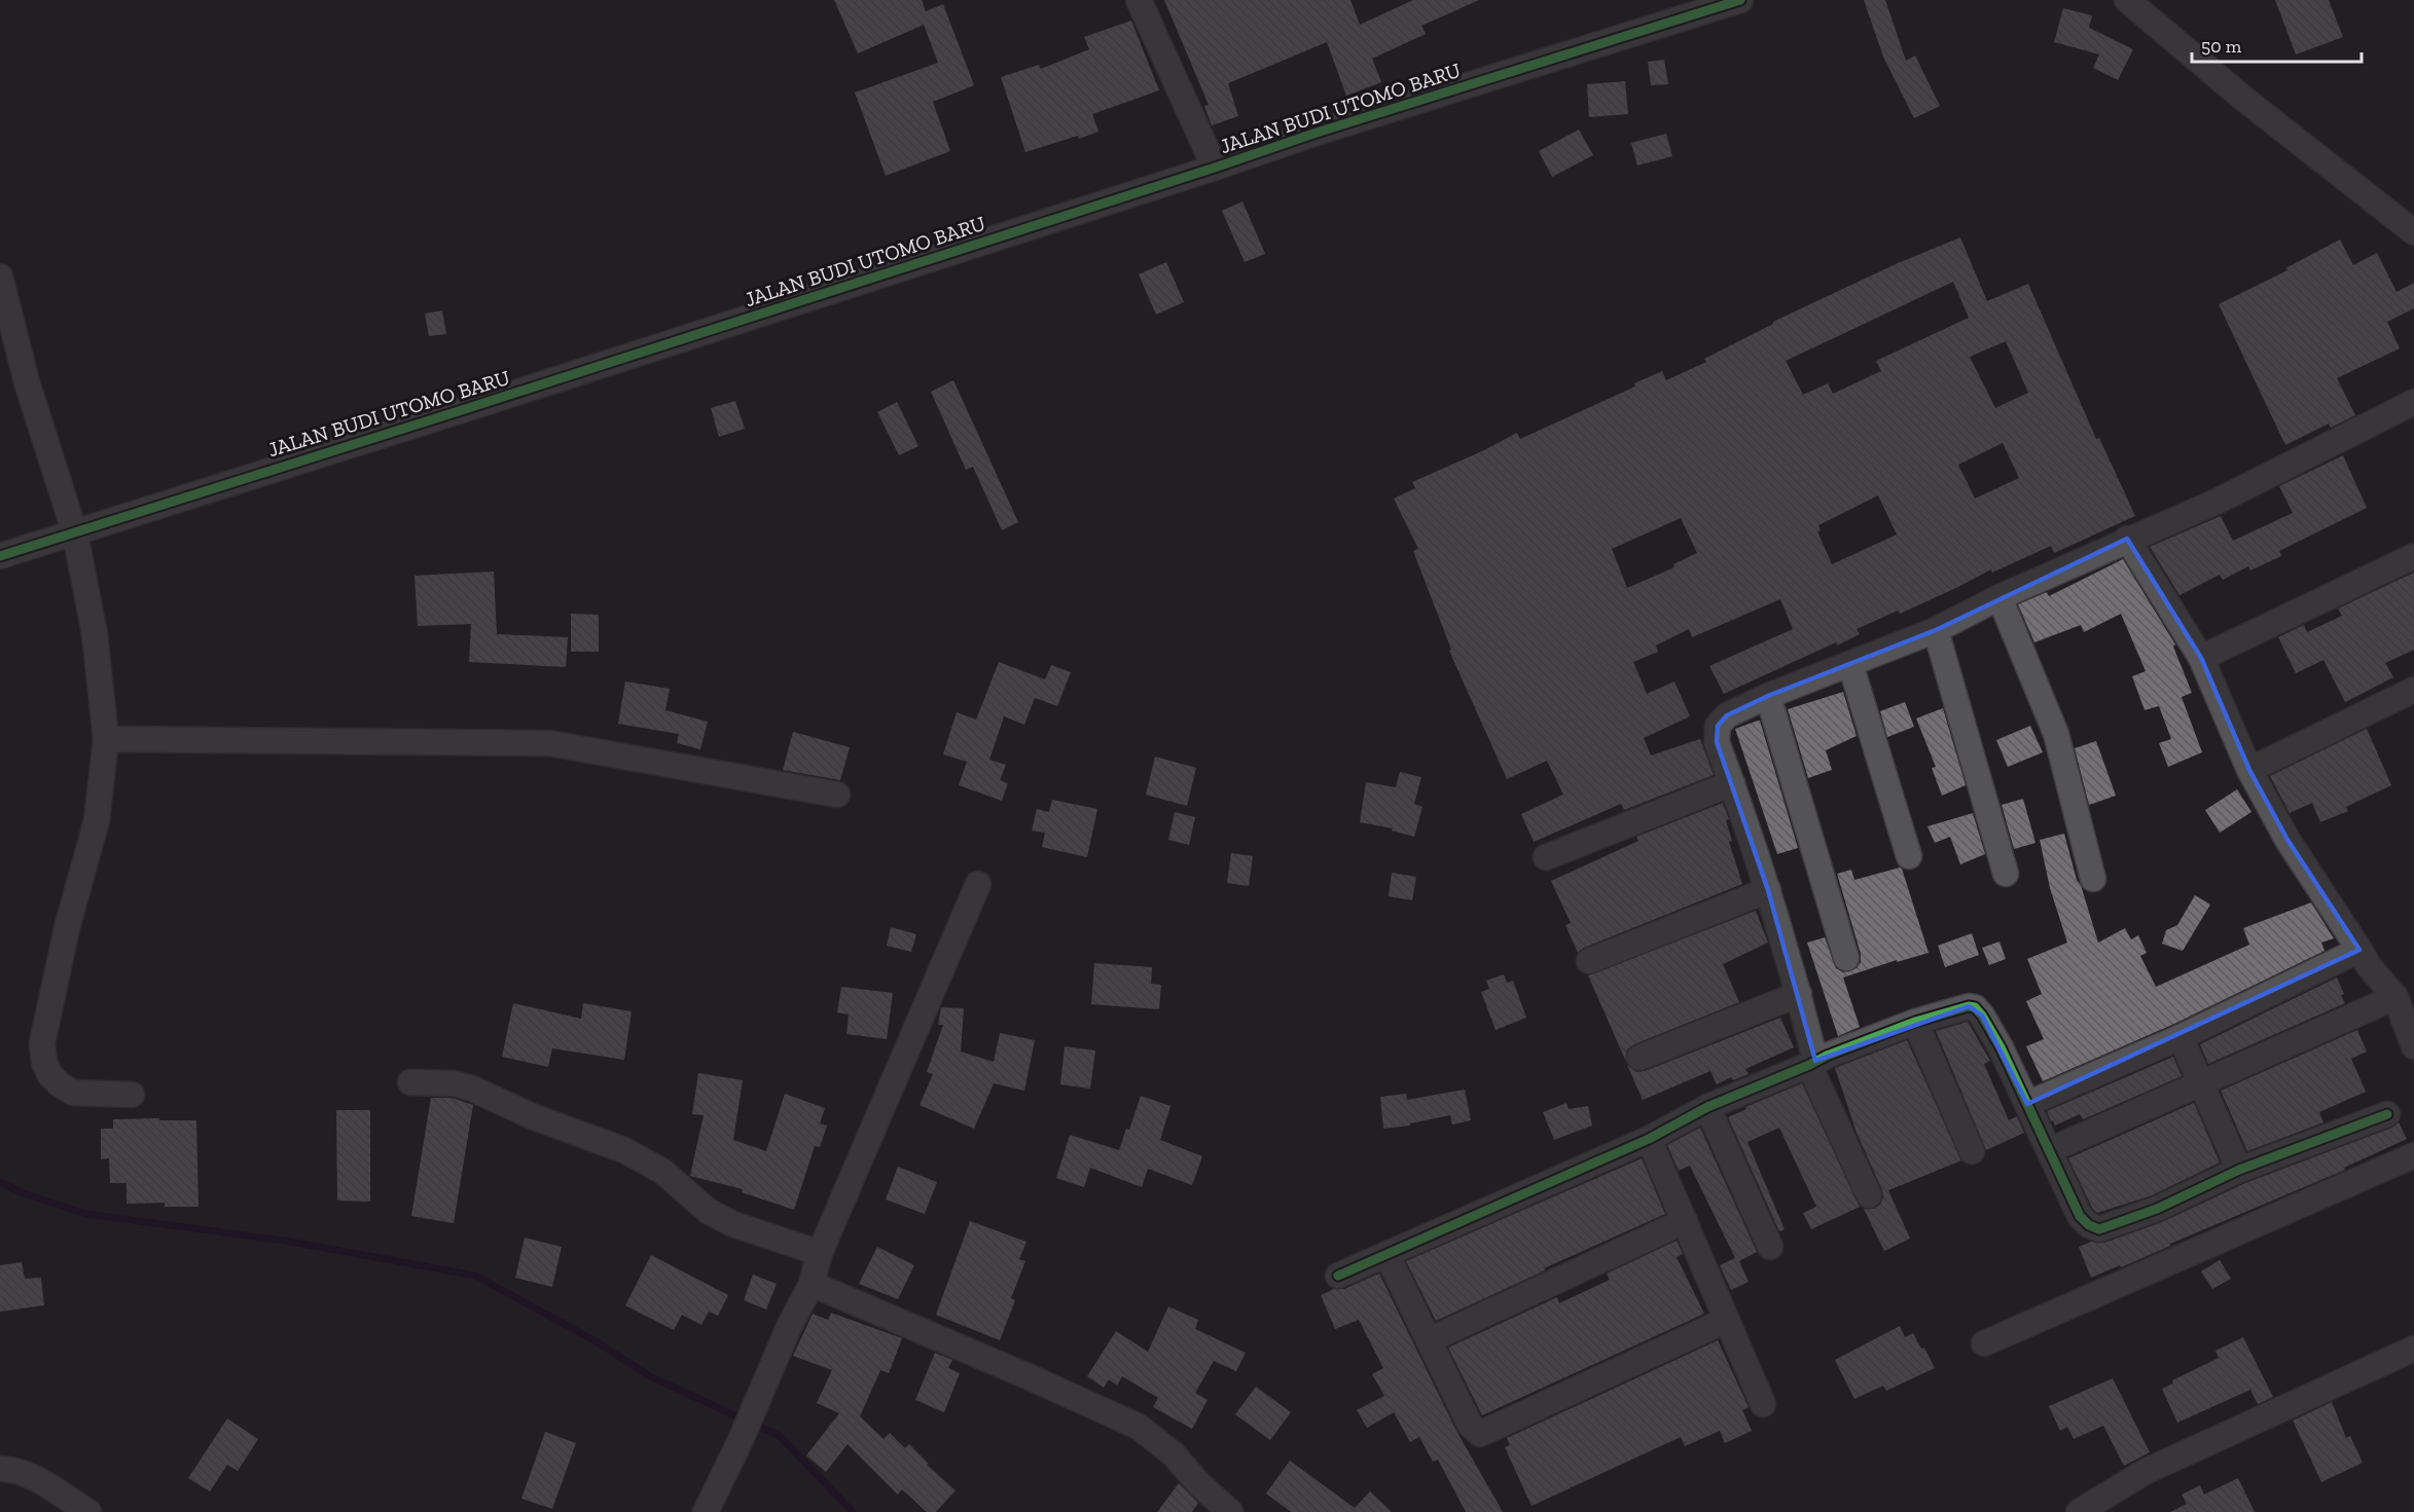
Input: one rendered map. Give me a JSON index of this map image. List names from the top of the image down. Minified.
{"streets":{"street":["JALAN BUDI UTOMO BARU"]},"scale_bar":"50 m"}
